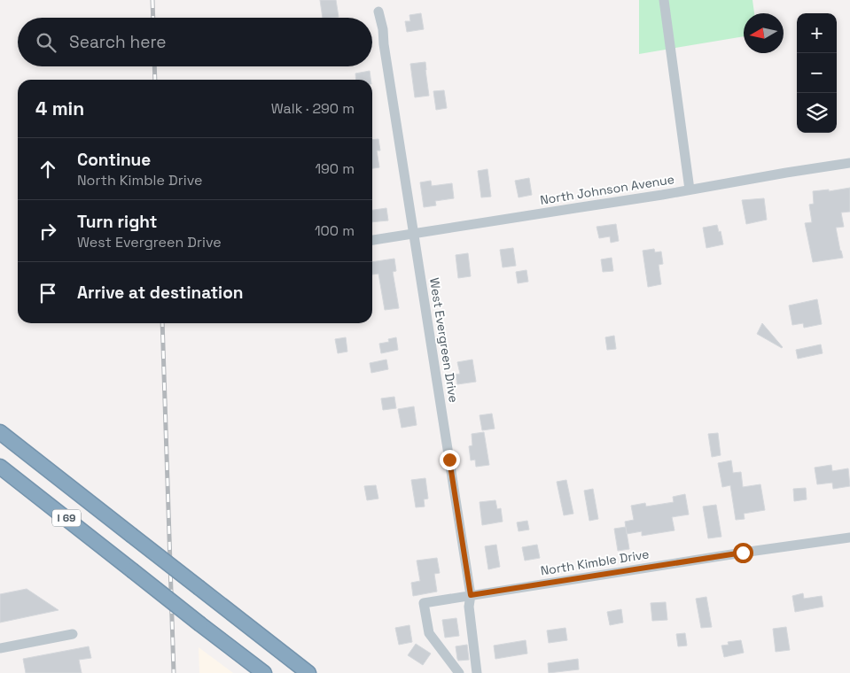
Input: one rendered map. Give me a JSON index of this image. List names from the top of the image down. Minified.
{"streets":{"highway":["I 69"],"street":["North Johnson Avenue","West Evergreen Drive","North Kimble Drive"]},"crossings":[["North Johnson Avenue","West Evergreen Drive"],["West Evergreen Drive","North Kimble Drive"]],"north":"left","page":{"map_buttons":["+","−"],"search":"Search here","heading":["4 min","Walk · 290 m"],"list":[["Continue","North Kimble Drive","190 m"],["Turn right","West Evergreen Drive","100 m"],"Arrive at destination"]}}
